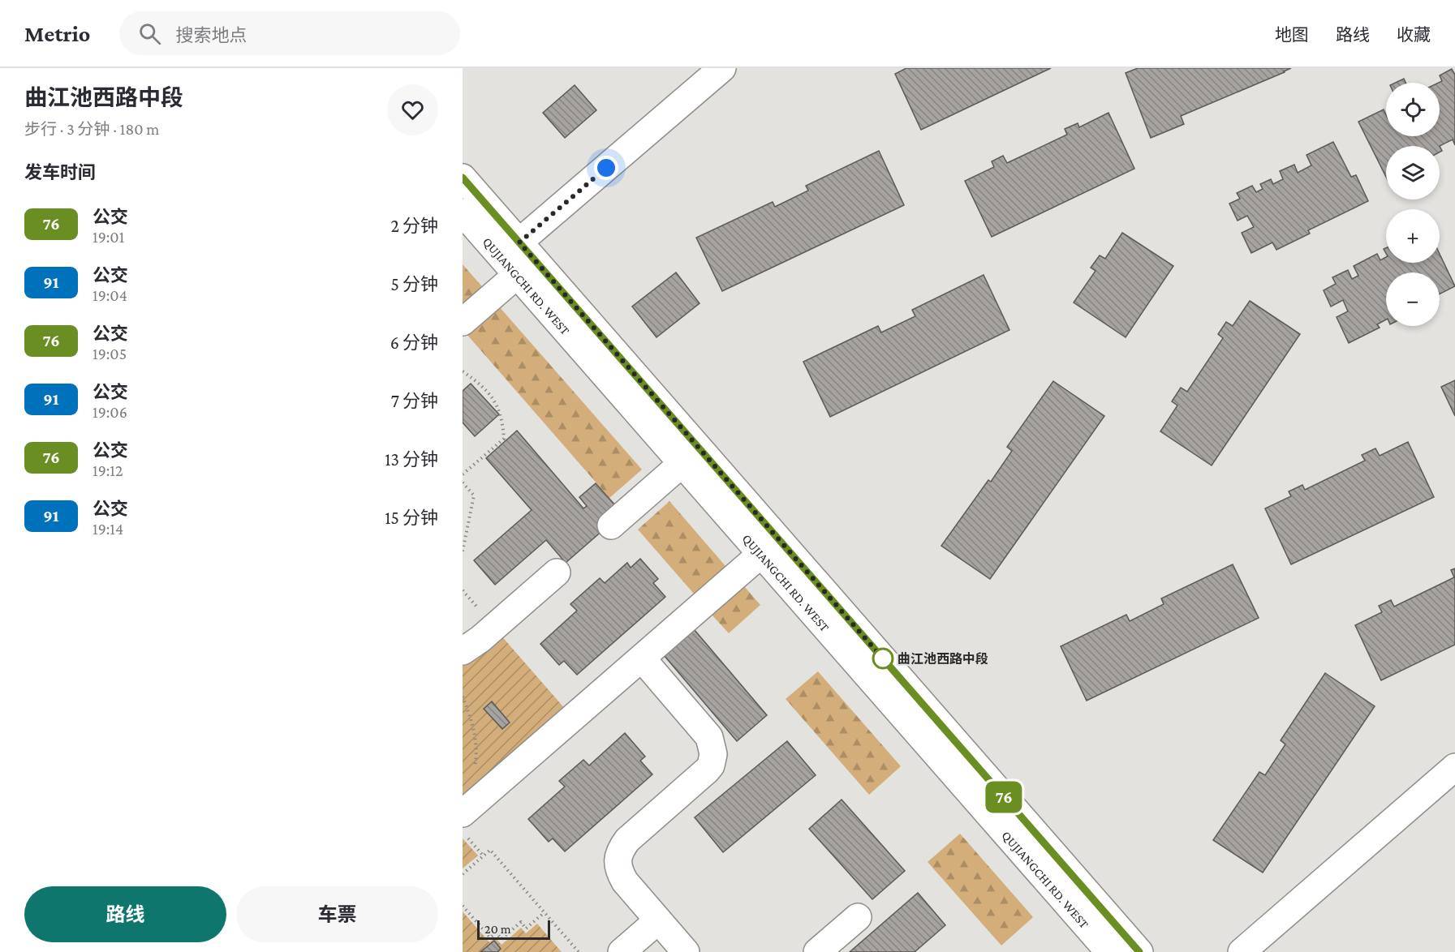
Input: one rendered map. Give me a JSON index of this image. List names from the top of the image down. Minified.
{"streets":{"street":["QUJIANGCHI RD. WEST"]},"places":["曲江池西路中段"],"lines":["bus line 76"],"scale_bar":"20 m","page":{"header":"Metrio","search":"搜索地点","nav":["地图","路线","收藏"],"heading":[["曲江池西路中段","步行 · 3 分钟 · 180 m"],"发车时间"],"on_map":"76","map_buttons":["+","−"],"list":[{"mark":"76","name":"公交","note":"19:01","value":"2 分钟"},{"mark":"91","name":"公交","note":"19:04","value":"5 分钟"},{"mark":"76","name":"公交","note":"19:05","value":"6 分钟"},{"mark":"91","name":"公交","note":"19:06","value":"7 分钟"},{"mark":"76","name":"公交","note":"19:12","value":"13 分钟"},{"mark":"91","name":"公交","note":"19:14","value":"15 分钟"}],"buttons":["路线","车票"],"scale":"20 m"}}
